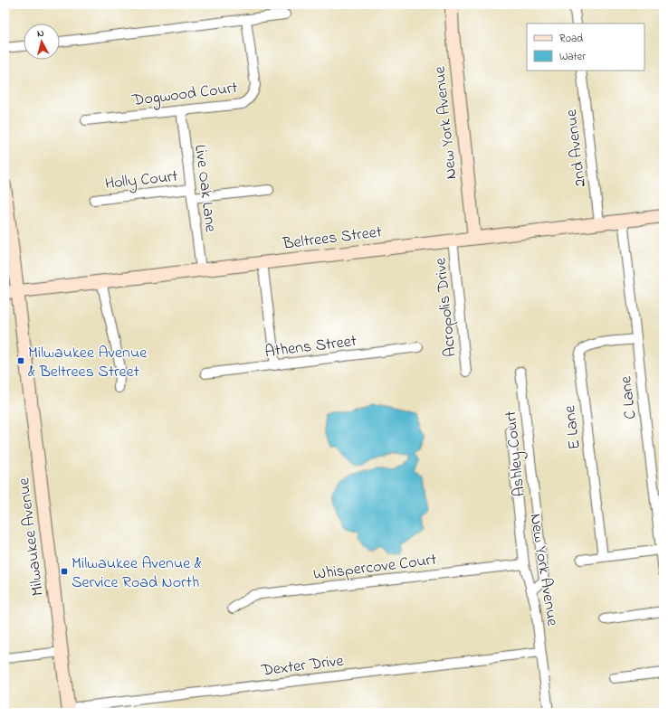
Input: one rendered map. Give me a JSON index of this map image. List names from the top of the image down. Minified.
{"streets":{"street":["Dogwood Court","New York Avenue","2nd Avenue","Holly Court","Live Oak Lane","Beltrees Street","Acropolis Drive","Athens Street","C Lane","E Lane","Ashley Court","Milwaukee Avenue","Whispercove Court","Dexter Drive"]},"crossings":[["Dogwood Court","Live Oak Lane"],["New York Avenue","Beltrees Street"],["New York Avenue","Ashley Court"],["New York Avenue","Whispercove Court"],["New York Avenue","Dexter Drive"],["2nd Avenue","Beltrees Street"],["Holly Court","Live Oak Lane"],["Live Oak Lane","Beltrees Street"],["Beltrees Street","Acropolis Drive"],["Beltrees Street","C Lane"],["Beltrees Street","Milwaukee Avenue"],["C Lane","E Lane"],["Milwaukee Avenue","Dexter Drive"]],"places":{"transit":["Milwaukee Avenue & Beltrees Street","Milwaukee Avenue & Service Road North"]},"legend":["Road","Water"],"north":"top"}
